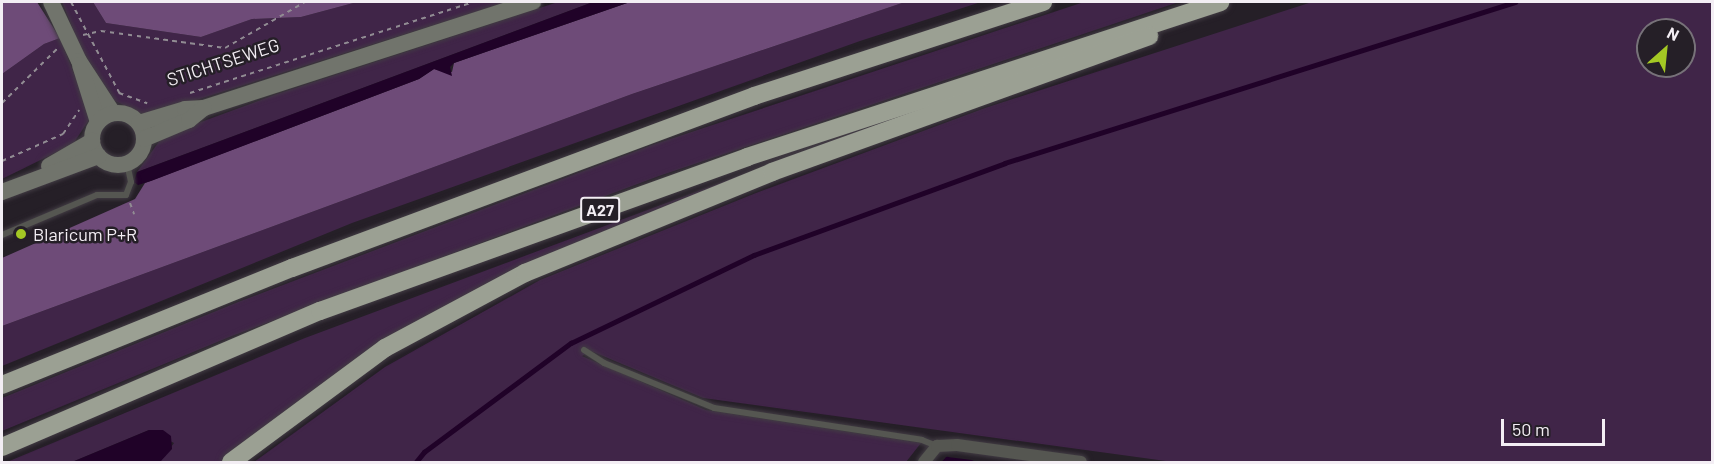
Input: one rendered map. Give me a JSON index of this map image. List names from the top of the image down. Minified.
{"streets":{"highway":["A27"],"path":["STICHTSEWEG"]},"places":["Blaricum P+R"],"scale_bar":"50 m","north":"top right"}
